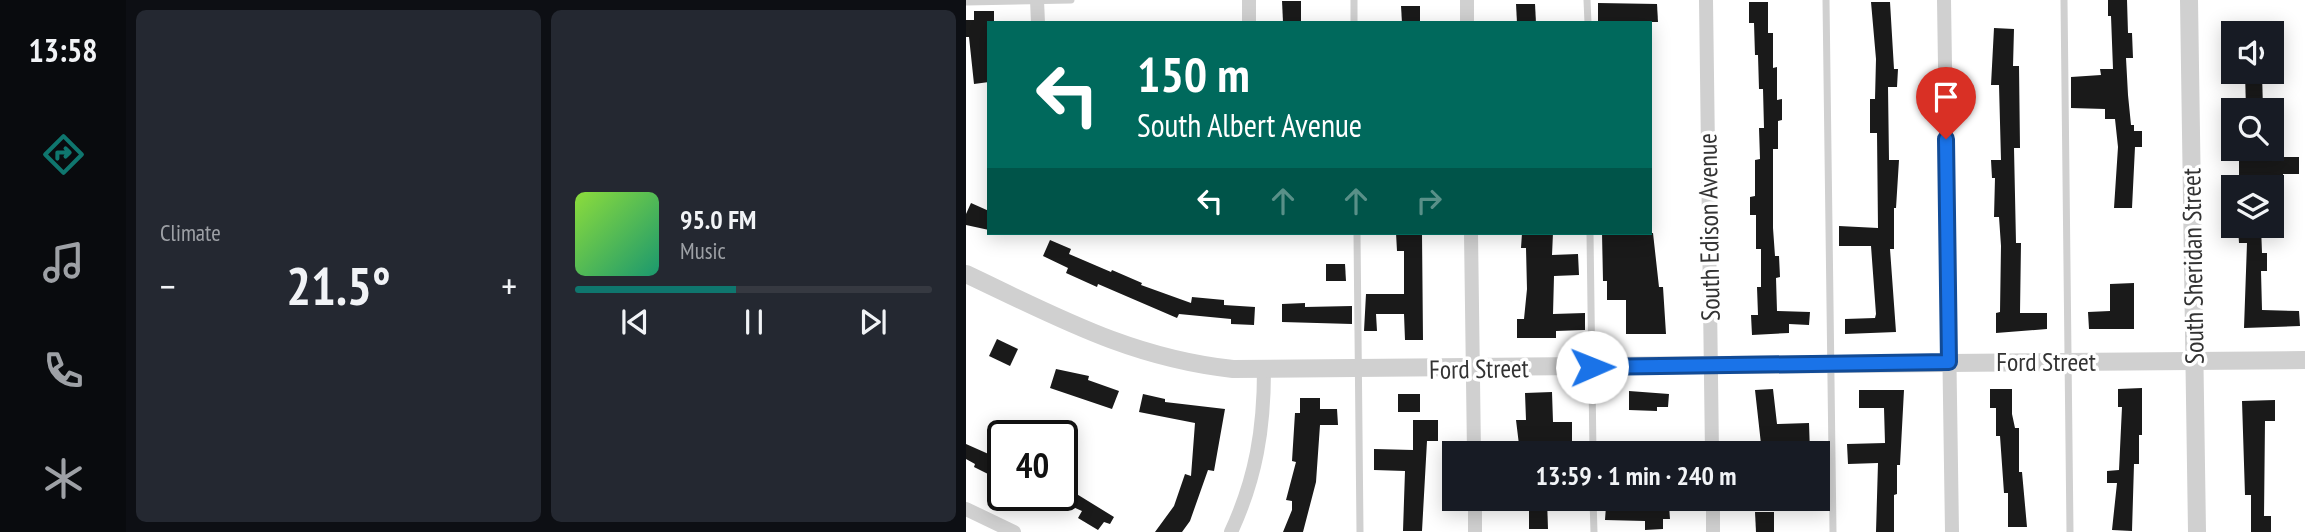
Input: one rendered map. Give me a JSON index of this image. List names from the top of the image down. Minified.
{"streets":{"street":["South Edison Avenue","South Sheridan Street","Ford Street"]},"crossings":[["South Edison Avenue","Ford Street"],["South Sheridan Street","Ford Street"]],"page":{"tabs":"13:58","tile":"Climate","turn":["150 m","South Albert Avenue"],"song":["95.0 FM","Music"],"heat":["−","21.5°","+"],"limit":"40","trip":"13:59 · 1 min · 240 m"}}
